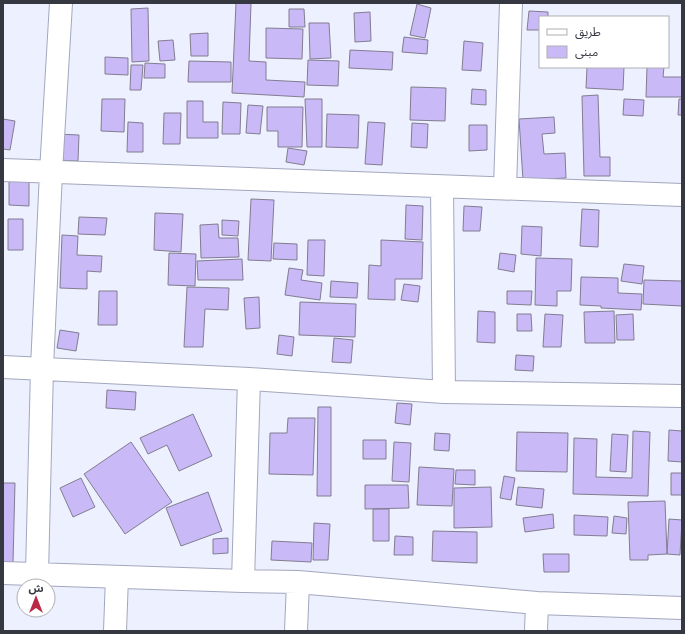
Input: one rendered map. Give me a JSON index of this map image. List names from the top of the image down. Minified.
{"legend":["طريق","مبنى"],"north":"top"}
